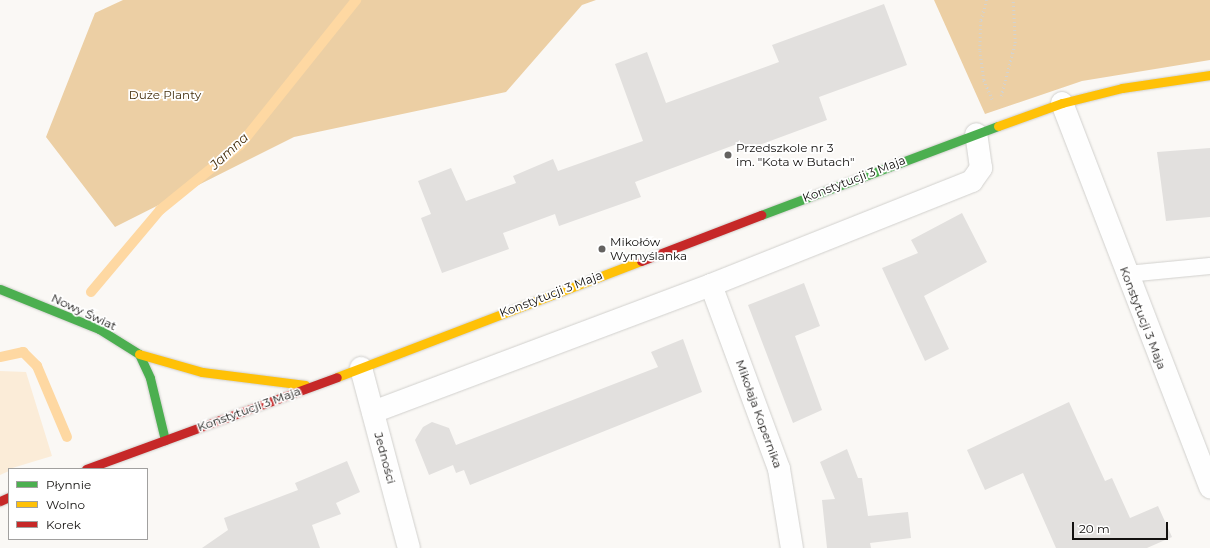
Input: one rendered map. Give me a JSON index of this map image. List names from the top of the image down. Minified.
{"streets":{"street":["Konstytucji 3 Maja","Nowy Świat","Mikołaja Kopernika","Jedności"]},"crossings":[["Konstytucji 3 Maja","Nowy Świat"],["Konstytucji 3 Maja","Jedności"]],"water":["Jamna"],"parks":["Duże Planty"],"places":["Przedszkole nr 3 im. \"Kota w Butach\"","Mikołów Wymyślanka"],"legend":["Płynnie","Wolno","Korek"],"scale_bar":"20 m"}
